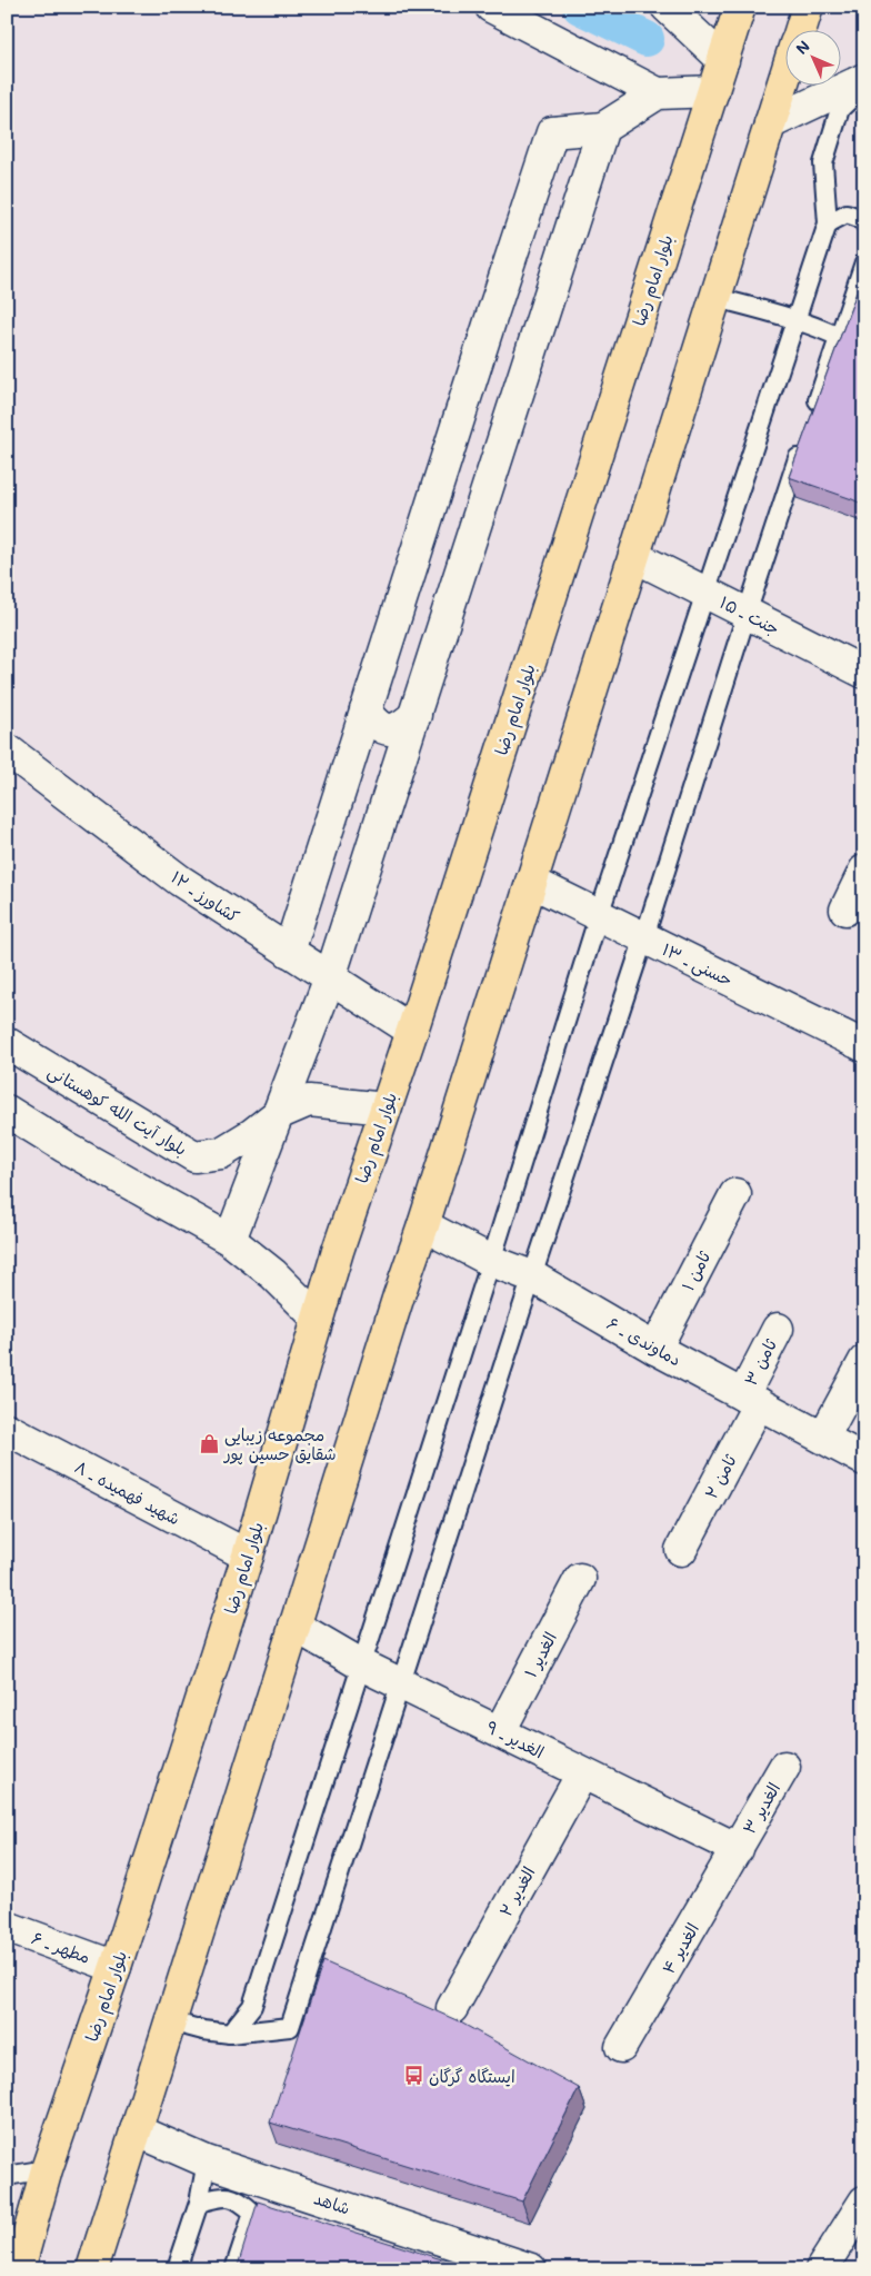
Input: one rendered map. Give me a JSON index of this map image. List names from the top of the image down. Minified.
{"streets":{"main road":["بلوار امام رضا"],"street":["جنت ـ ۱۵","کشاورز ـ ۱۲","حسنی ـ ۱۳","بلوار آیت الله کوهستانی","ثامن ۱","دماوندی ـ ۶","ثامن ۳","ثامن ۲","شهید فهمیده ـ ۸","الغدیر ۱","الغدیر ـ ۹","الغدیر ۳","الغدیر ۲","مطهر ـ ۶","الغدیر ۴","شاهد"]},"crossings":[["بلوار امام رضا","کشاورز ـ ۱۲"],["بلوار امام رضا","بلوار آیت الله کوهستانی"],["بلوار امام رضا","شهید فهمیده ـ ۸"],["بلوار امام رضا","مطهر ـ ۶"],["ثامن ۱","دماوندی ـ ۶"],["دماوندی ـ ۶","ثامن ۳"],["دماوندی ـ ۶","ثامن ۲"],["ثامن ۳","ثامن ۲"],["الغدیر ۱","الغدیر ـ ۹"],["الغدیر ـ ۹","الغدیر ۳"],["الغدیر ـ ۹","الغدیر ۲"],["الغدیر ـ ۹","الغدیر ۴"],["الغدیر ۳","الغدیر ۴"]],"places":{"shop":["مجموعه زیبایی شقایق حسین پور"],"bus stop":["ایستگاه گرگان"]},"north":"top left"}
